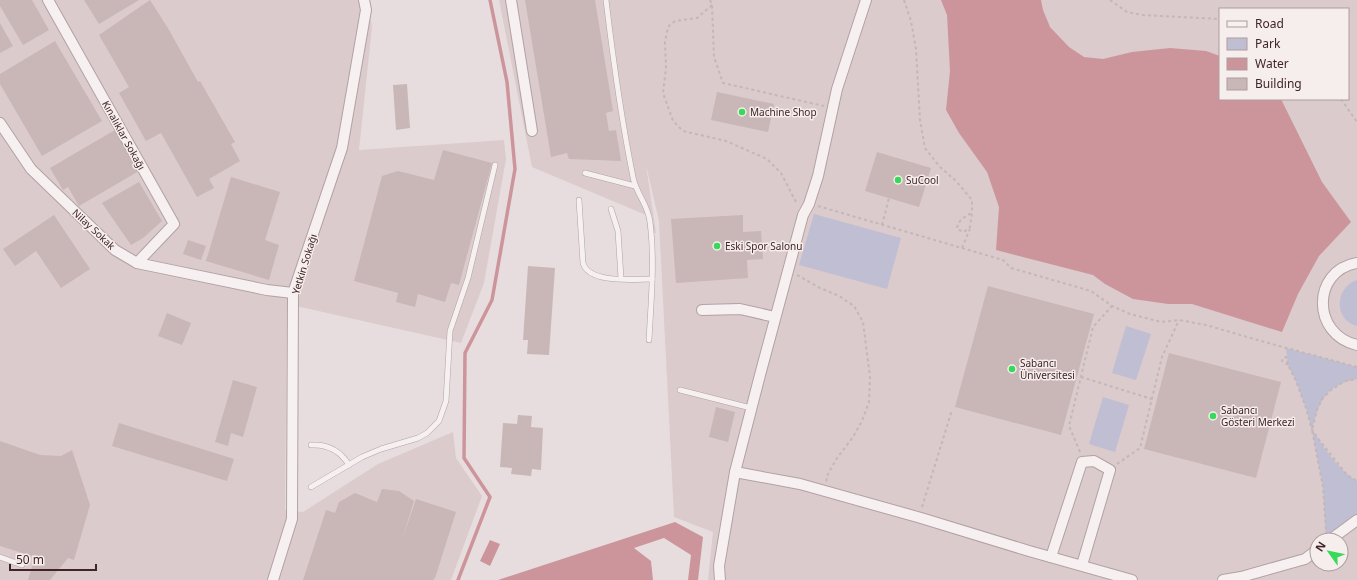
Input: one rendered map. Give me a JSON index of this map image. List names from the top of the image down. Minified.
{"streets":{"street":["Kınalıklar Sokağı","Nilay Sokak","Yetkin Sokağı"]},"crossings":[["Kınalıklar Sokağı","Nilay Sokak"],["Nilay Sokak","Yetkin Sokağı"]],"places":["Machine Shop","SuCool","Eski Spor Salonu","Sabancı Üniversitesi","Sabancı Gösteri Merkezi"],"legend":["Road","Park","Water","Building"],"scale_bar":"50 m","north":"top left"}
